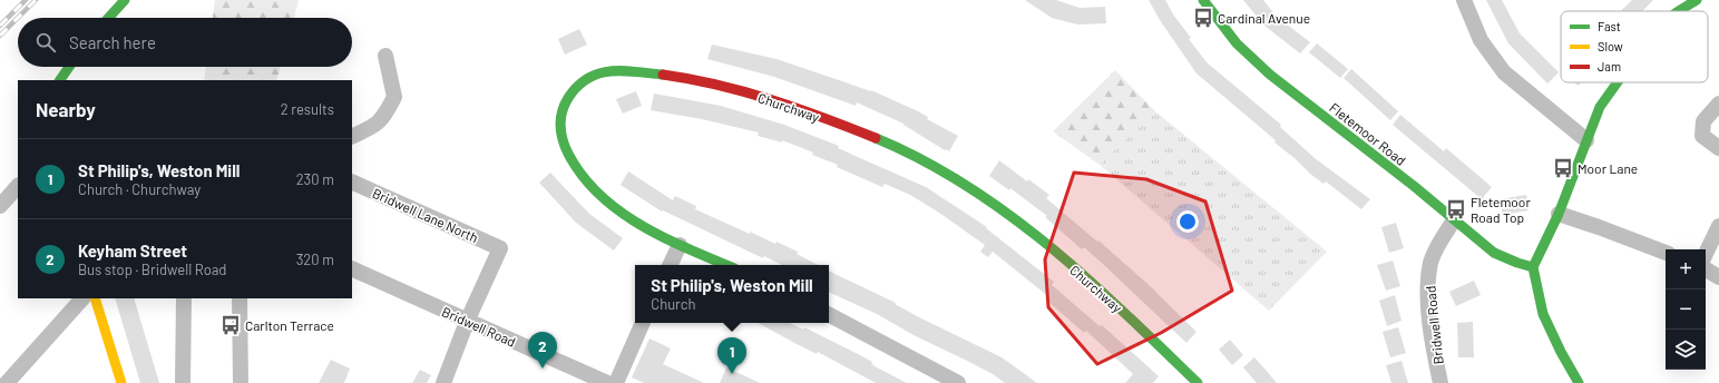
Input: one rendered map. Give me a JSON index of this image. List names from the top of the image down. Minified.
{"streets":{"street":["Churchway","Fletemoor Road","Bridwell Lane North","Bridwell Road"]},"crossings":[["Fletemoor Road","Bridwell Road"],["Bridwell Lane North","Bridwell Road"]],"places":{"bus stop":["Cardinal Avenue","Moor Lane","Fletemoor Road Top","Carlton Terrace"]},"legend":["Fast","Slow","Jam"],"page":{"search":"Search here","heading":["Nearby","2 results"],"list":[{"mark":"1","name":"St Philip's, Weston Mill","note":"Church · Churchway","value":"230 m"},{"mark":"2","name":"Keyham Street","note":"Bus stop · Bridwell Road","value":"320 m"}],"map_buttons":["+","−"],"popup":["St Philip's, Weston Mill","Church"],"pins":["2","1"]}}
